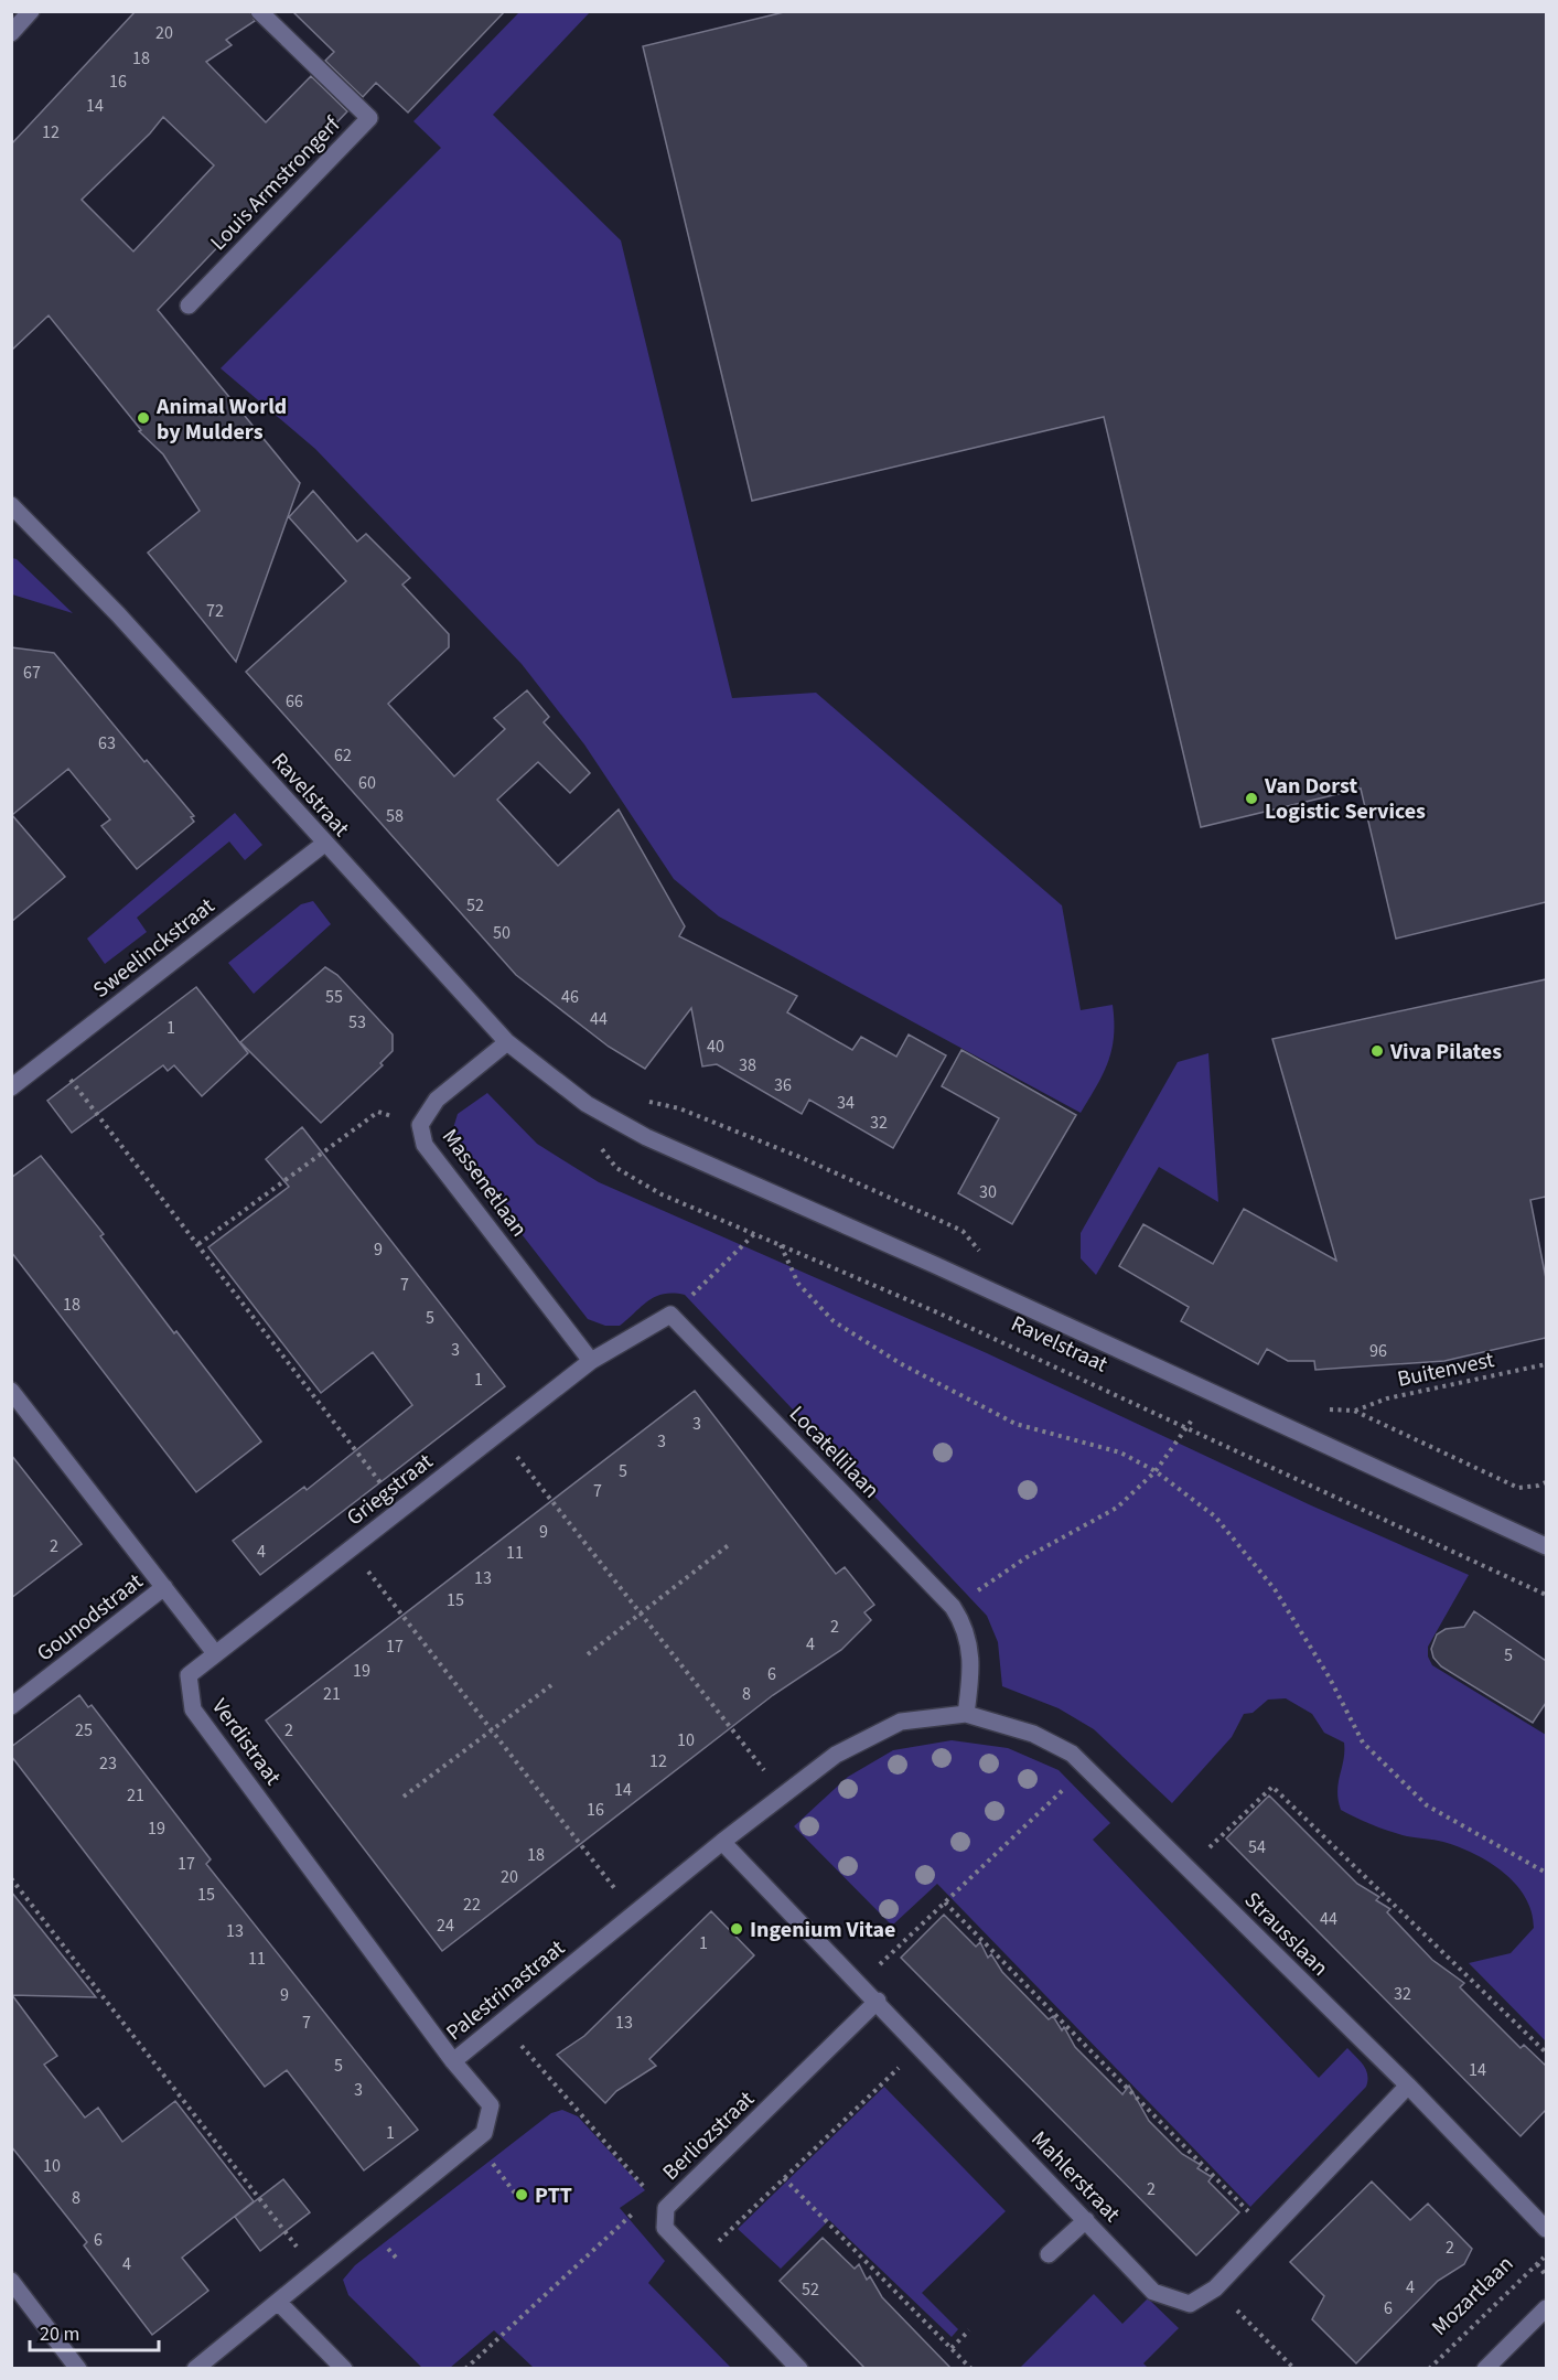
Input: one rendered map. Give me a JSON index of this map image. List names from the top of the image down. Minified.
{"streets":{"street":["Louis Armstrongerf","Ravelstraat","Sweelinckstraat","Massenetlaan","Locatellilaan","Griegstraat","Gounodstraat","Verdistraat","Strausslaan","Palestrinastraat","Berliozstraat","Mahlerstraat"],"path":["Buitenvest","Mozartlaan"]},"crossings":[["Ravelstraat","Sweelinckstraat"],["Ravelstraat","Massenetlaan"],["Massenetlaan","Griegstraat"],["Locatellilaan","Strausslaan"],["Locatellilaan","Palestrinastraat"],["Griegstraat","Verdistraat"],["Verdistraat","Palestrinastraat"],["Strausslaan","Palestrinastraat"],["Strausslaan","Mahlerstraat"],["Palestrinastraat","Mahlerstraat"],["Berliozstraat","Mahlerstraat"]],"places":["Animal World by Mulders","Van Dorst Logistic Services","Viva Pilates","Ingenium Vitae","PTT"],"house_numbers":["20","18","16","14","12","72","67","66","63","62","60","58","52","50","55","46","44","53","1","40","38","36","34","32","30","9","7","18","5","3","96","1","3","3","5","7","9","2","4","11","13","15","2","4","17","5","19","6","21","8","25","2","10","12","23","14","21","16","19","54","18","17","20","15","22","44","24","13","1","11","32","9","7","13","5","14","3","1","10","2","8","6","2","4","4","52","6"],"scale_bar":"20 m"}
